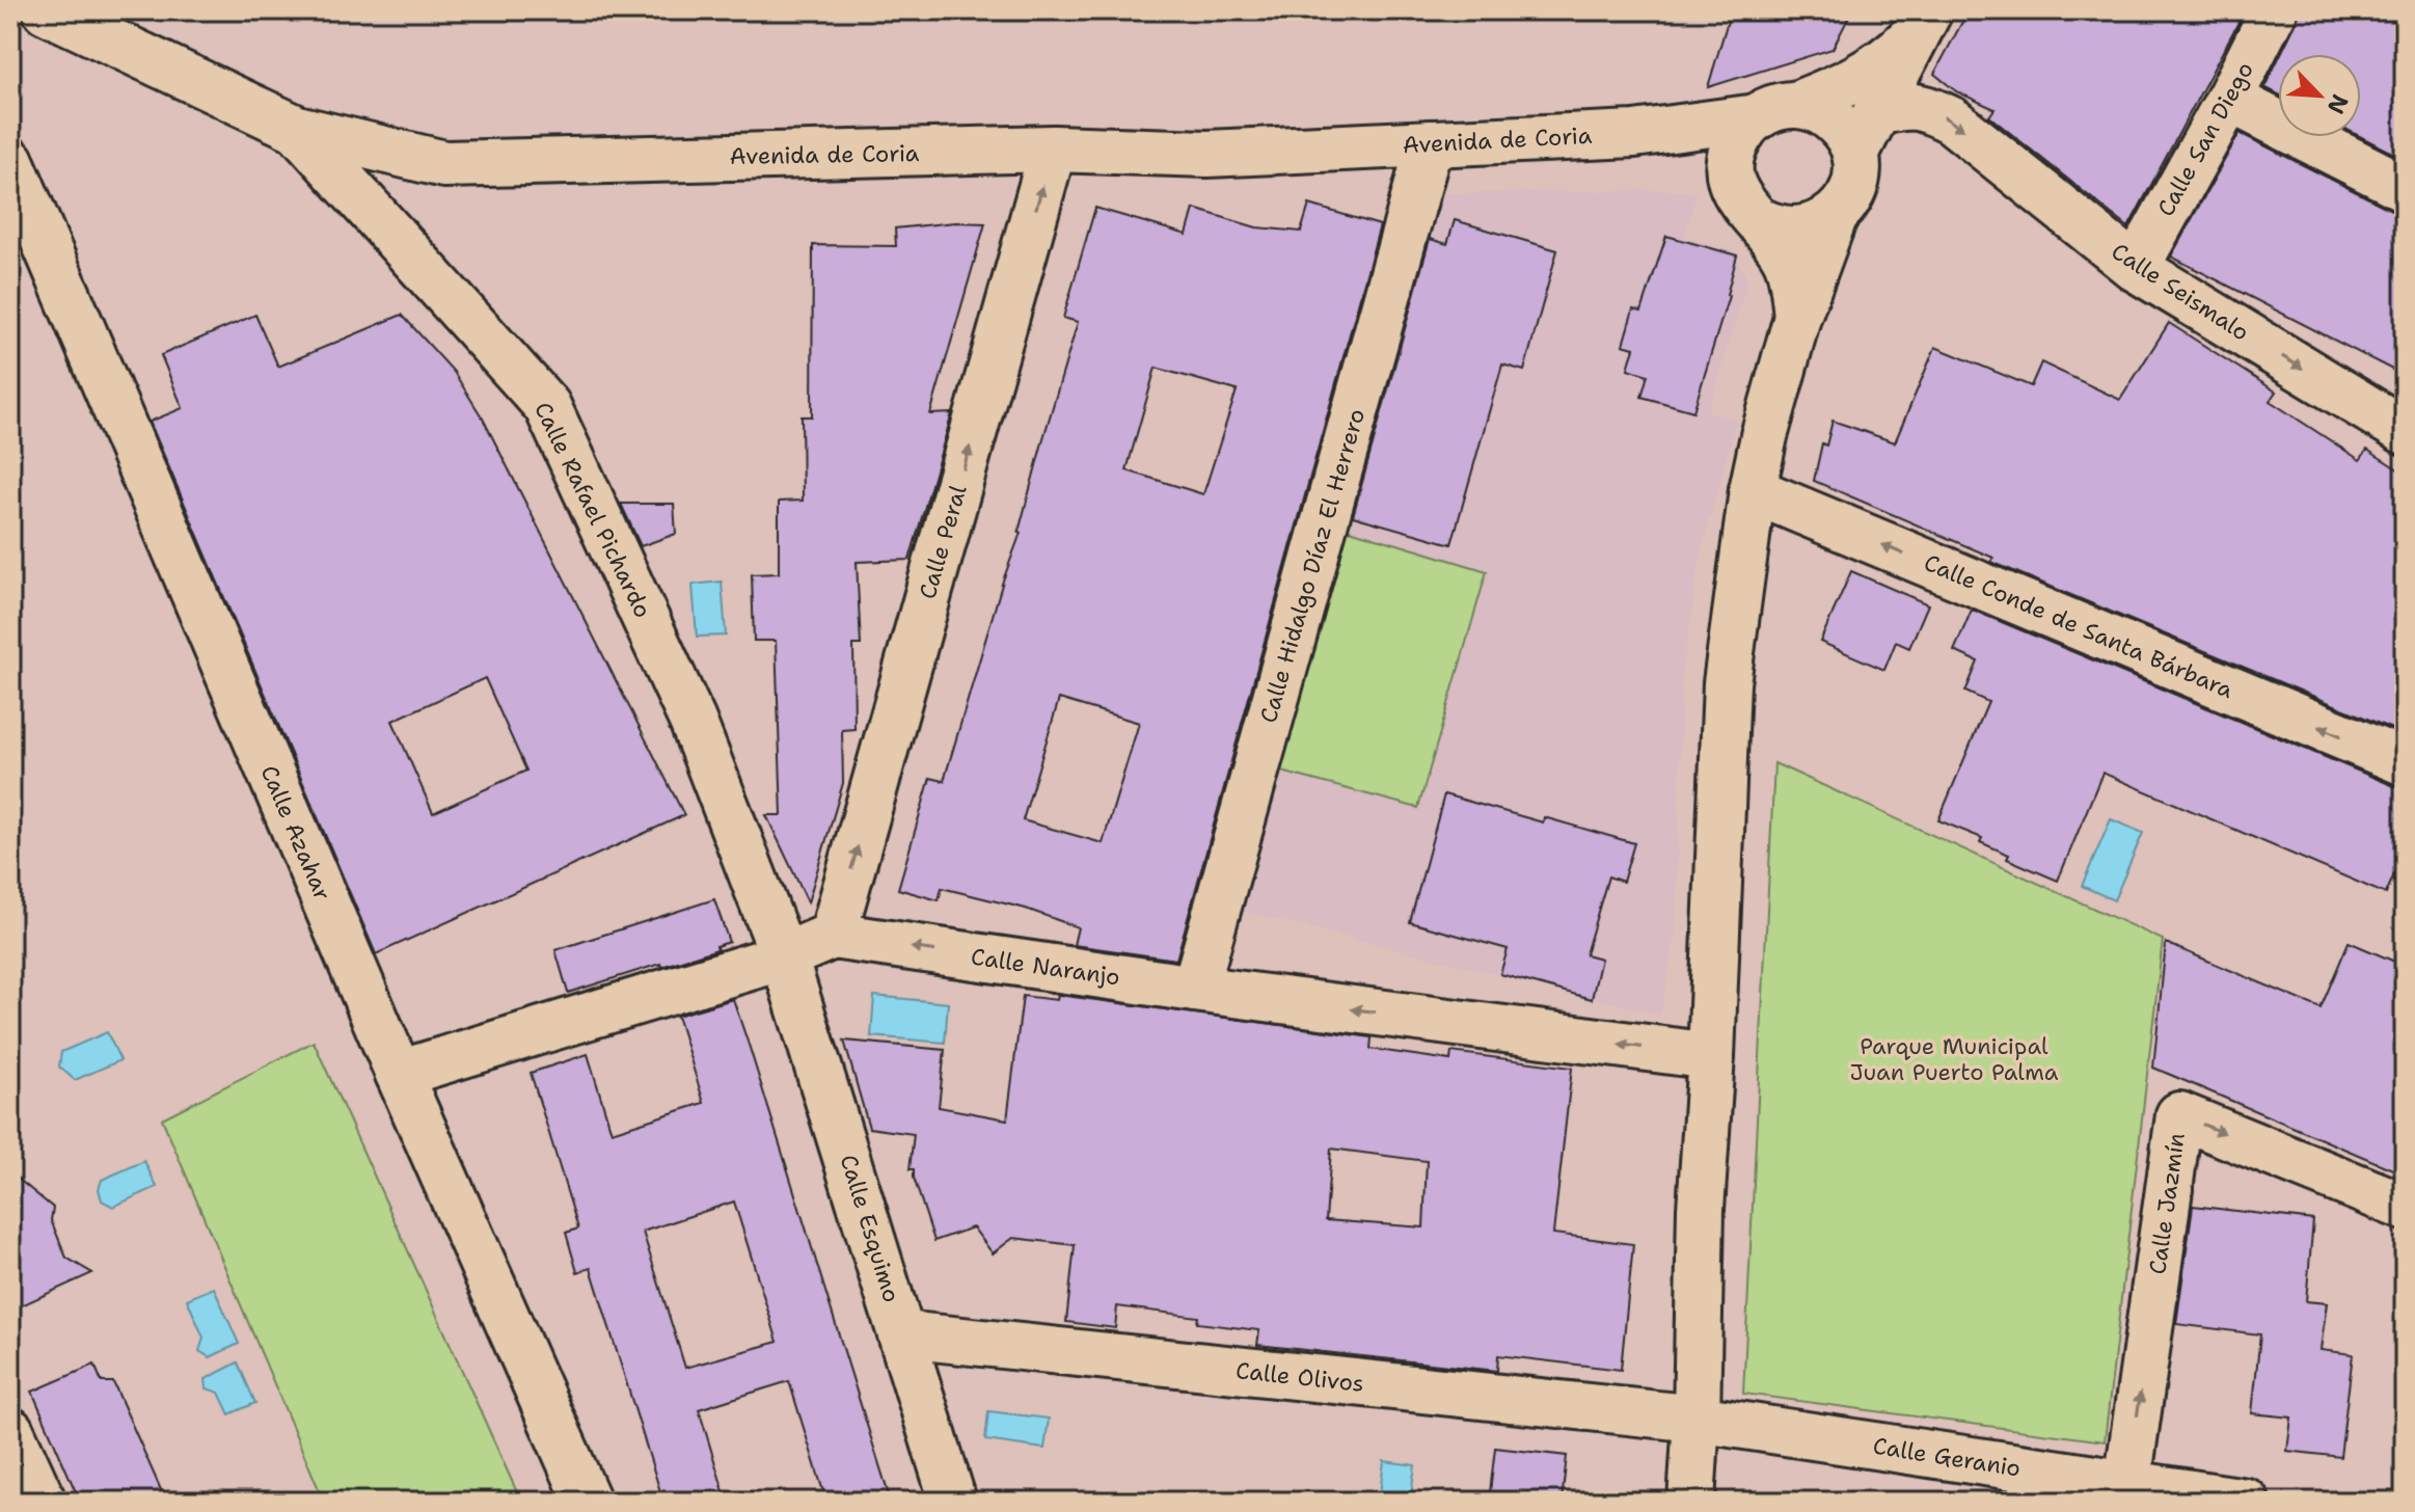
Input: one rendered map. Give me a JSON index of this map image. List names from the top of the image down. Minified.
{"streets":{"street":["Calle San Diego","Avenida de Coria","Calle Seismalo","Calle Rafael Pichardo","Calle Peral","Calle Hidalgo Díaz El Herrero","Calle Conde de Santa Bárbara","Calle Azahar","Calle Naranjo","Calle Jazmín","Calle Esquimo","Calle Olivos","Calle Geranio"]},"crossings":[["Calle San Diego","Calle Seismalo"],["Avenida de Coria","Calle Rafael Pichardo"],["Avenida de Coria","Calle Peral"],["Avenida de Coria","Calle Hidalgo Díaz El Herrero"],["Calle Rafael Pichardo","Calle Esquimo"],["Calle Peral","Calle Naranjo"],["Calle Hidalgo Díaz El Herrero","Calle Naranjo"],["Calle Jazmín","Calle Geranio"],["Calle Esquimo","Calle Olivos"],["Calle Olivos","Calle Geranio"]],"one_way":["Calle Peral","Calle Conde de Santa Bárbara","Calle Naranjo"],"parks":["Parque Municipal Juan Puerto Palma"],"north":"bottom right"}
